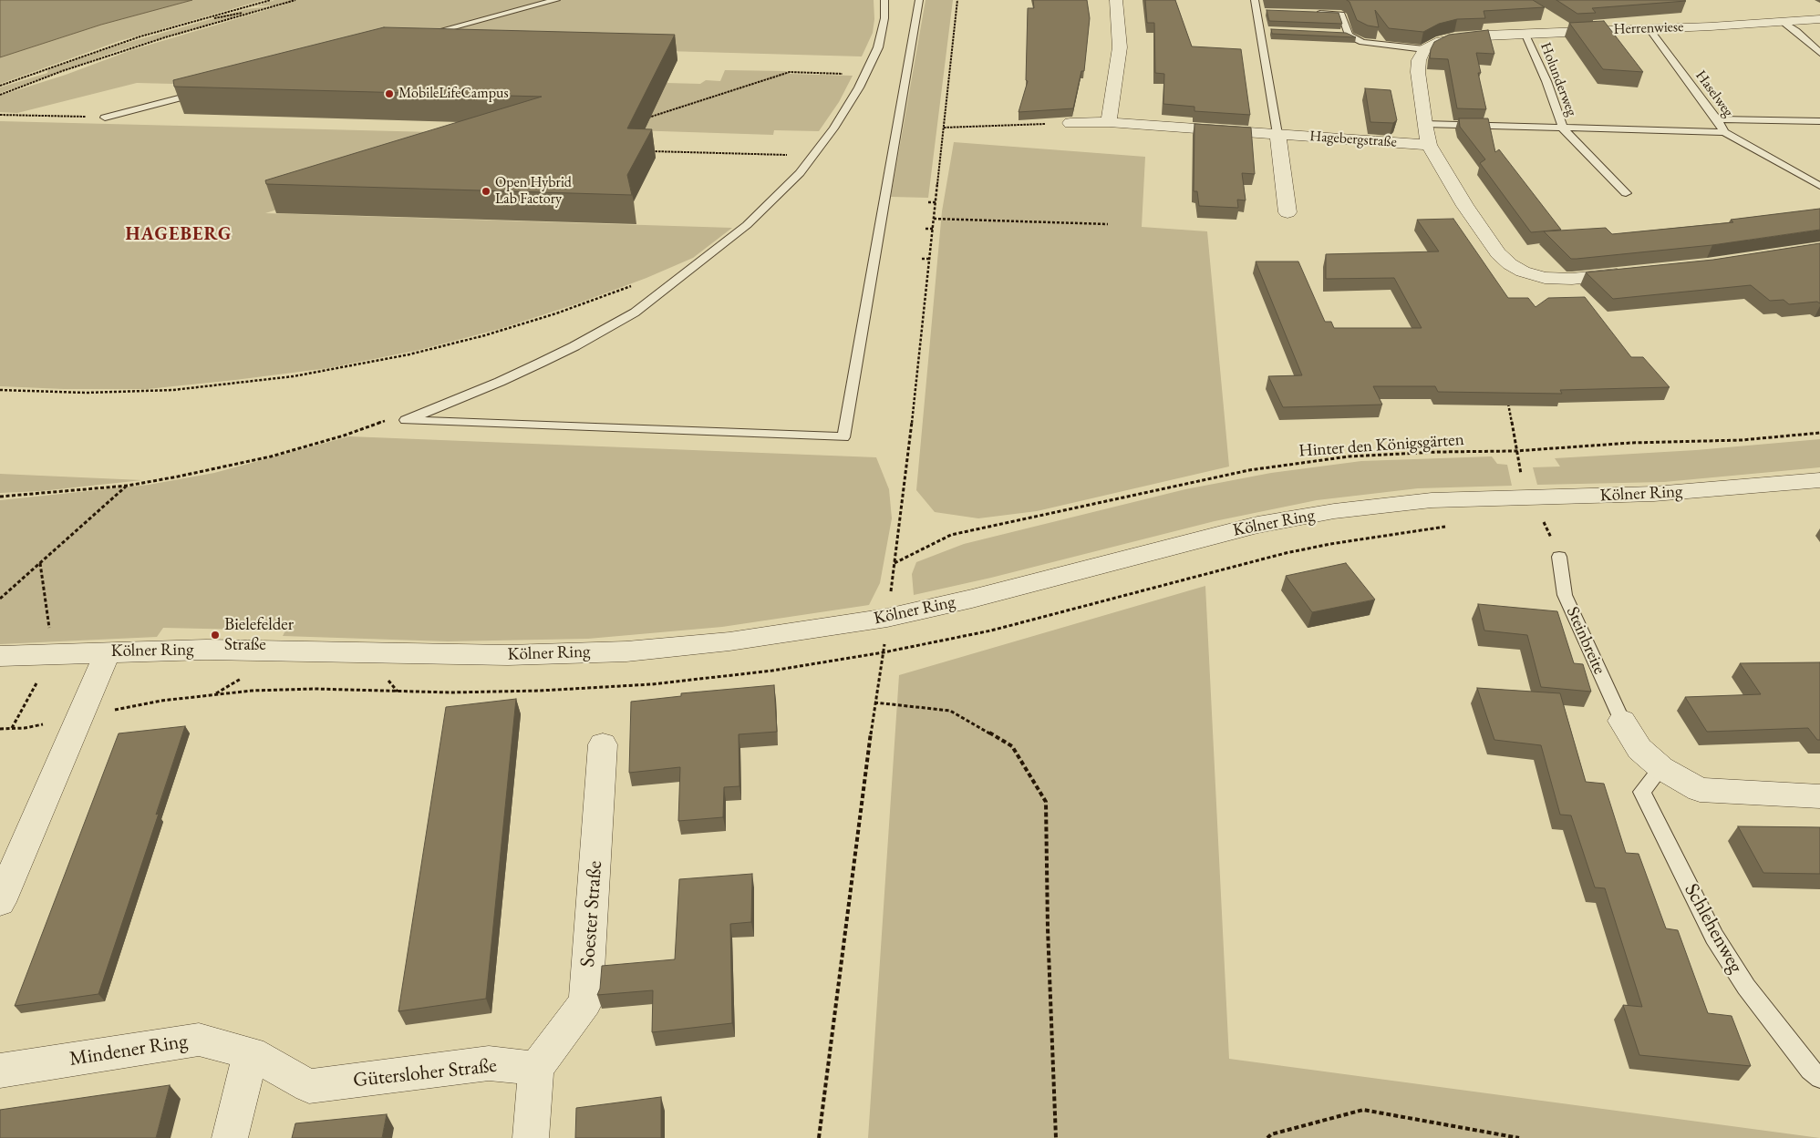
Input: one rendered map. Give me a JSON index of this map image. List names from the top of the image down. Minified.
{"streets":{"street":["Herrenwiese","Hagebergstraße","Kölner Ring","Soester Straße","Mindener Ring","Gütersloher Straße"],"lane":["Holunderweg","Haselweg","Steinbreite","Schlehenweg"],"path":["Hinter den Königsgärten"]},"crossings":[["Herrenwiese","Holunderweg"],["Herrenwiese","Haselweg"],["Soester Straße","Gütersloher Straße"],["Mindener Ring","Gütersloher Straße"]],"districts":["HAGEBERG"],"places":["MobileLifeCampus","Open Hybrid Lab Factory","Bielefelder Straße"]}
